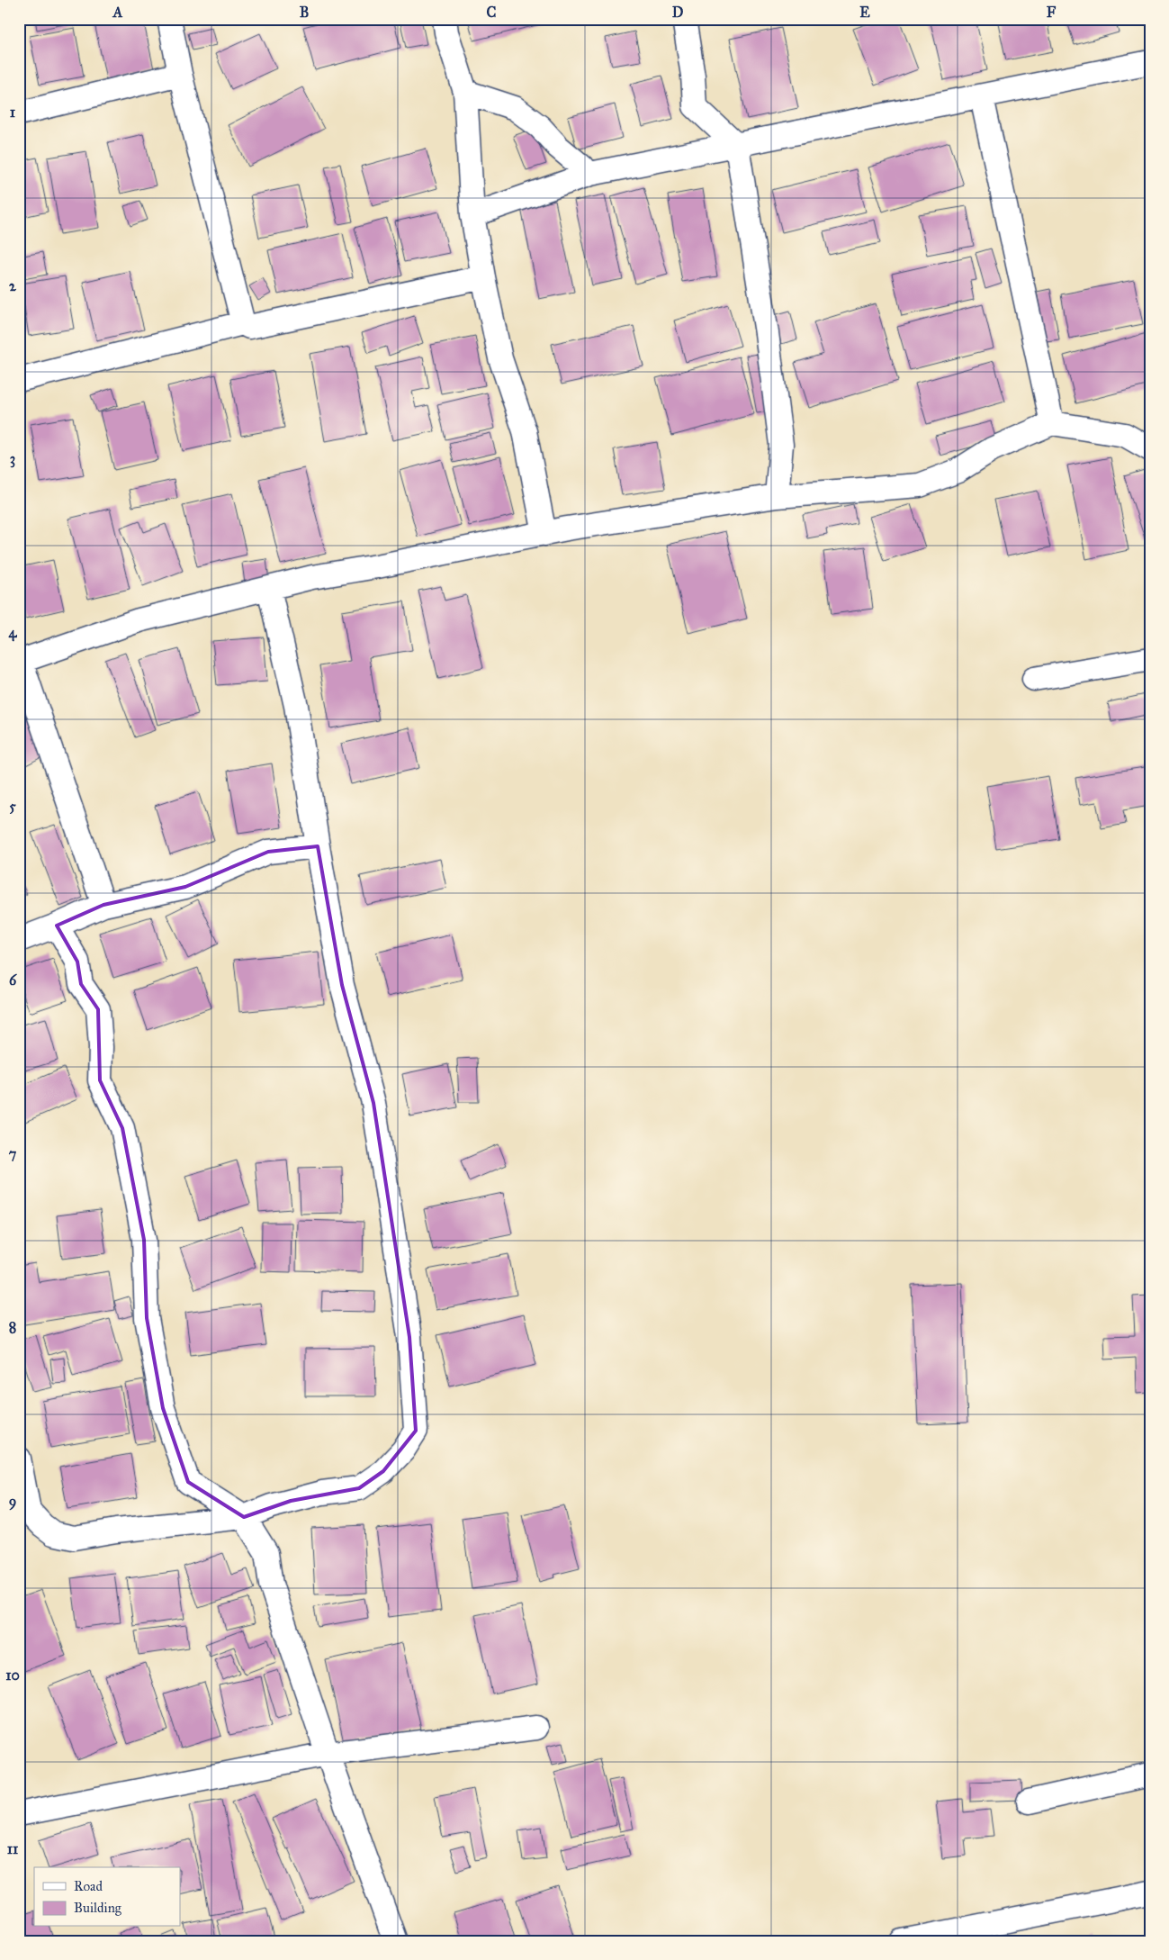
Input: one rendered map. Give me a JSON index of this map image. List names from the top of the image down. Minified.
{"legend":["Road","Building"],"grid":{"columns":["A","B","C","D","E","F"],"rows":["1","2","3","4","5","6","7","8","9","10","11"]}}
